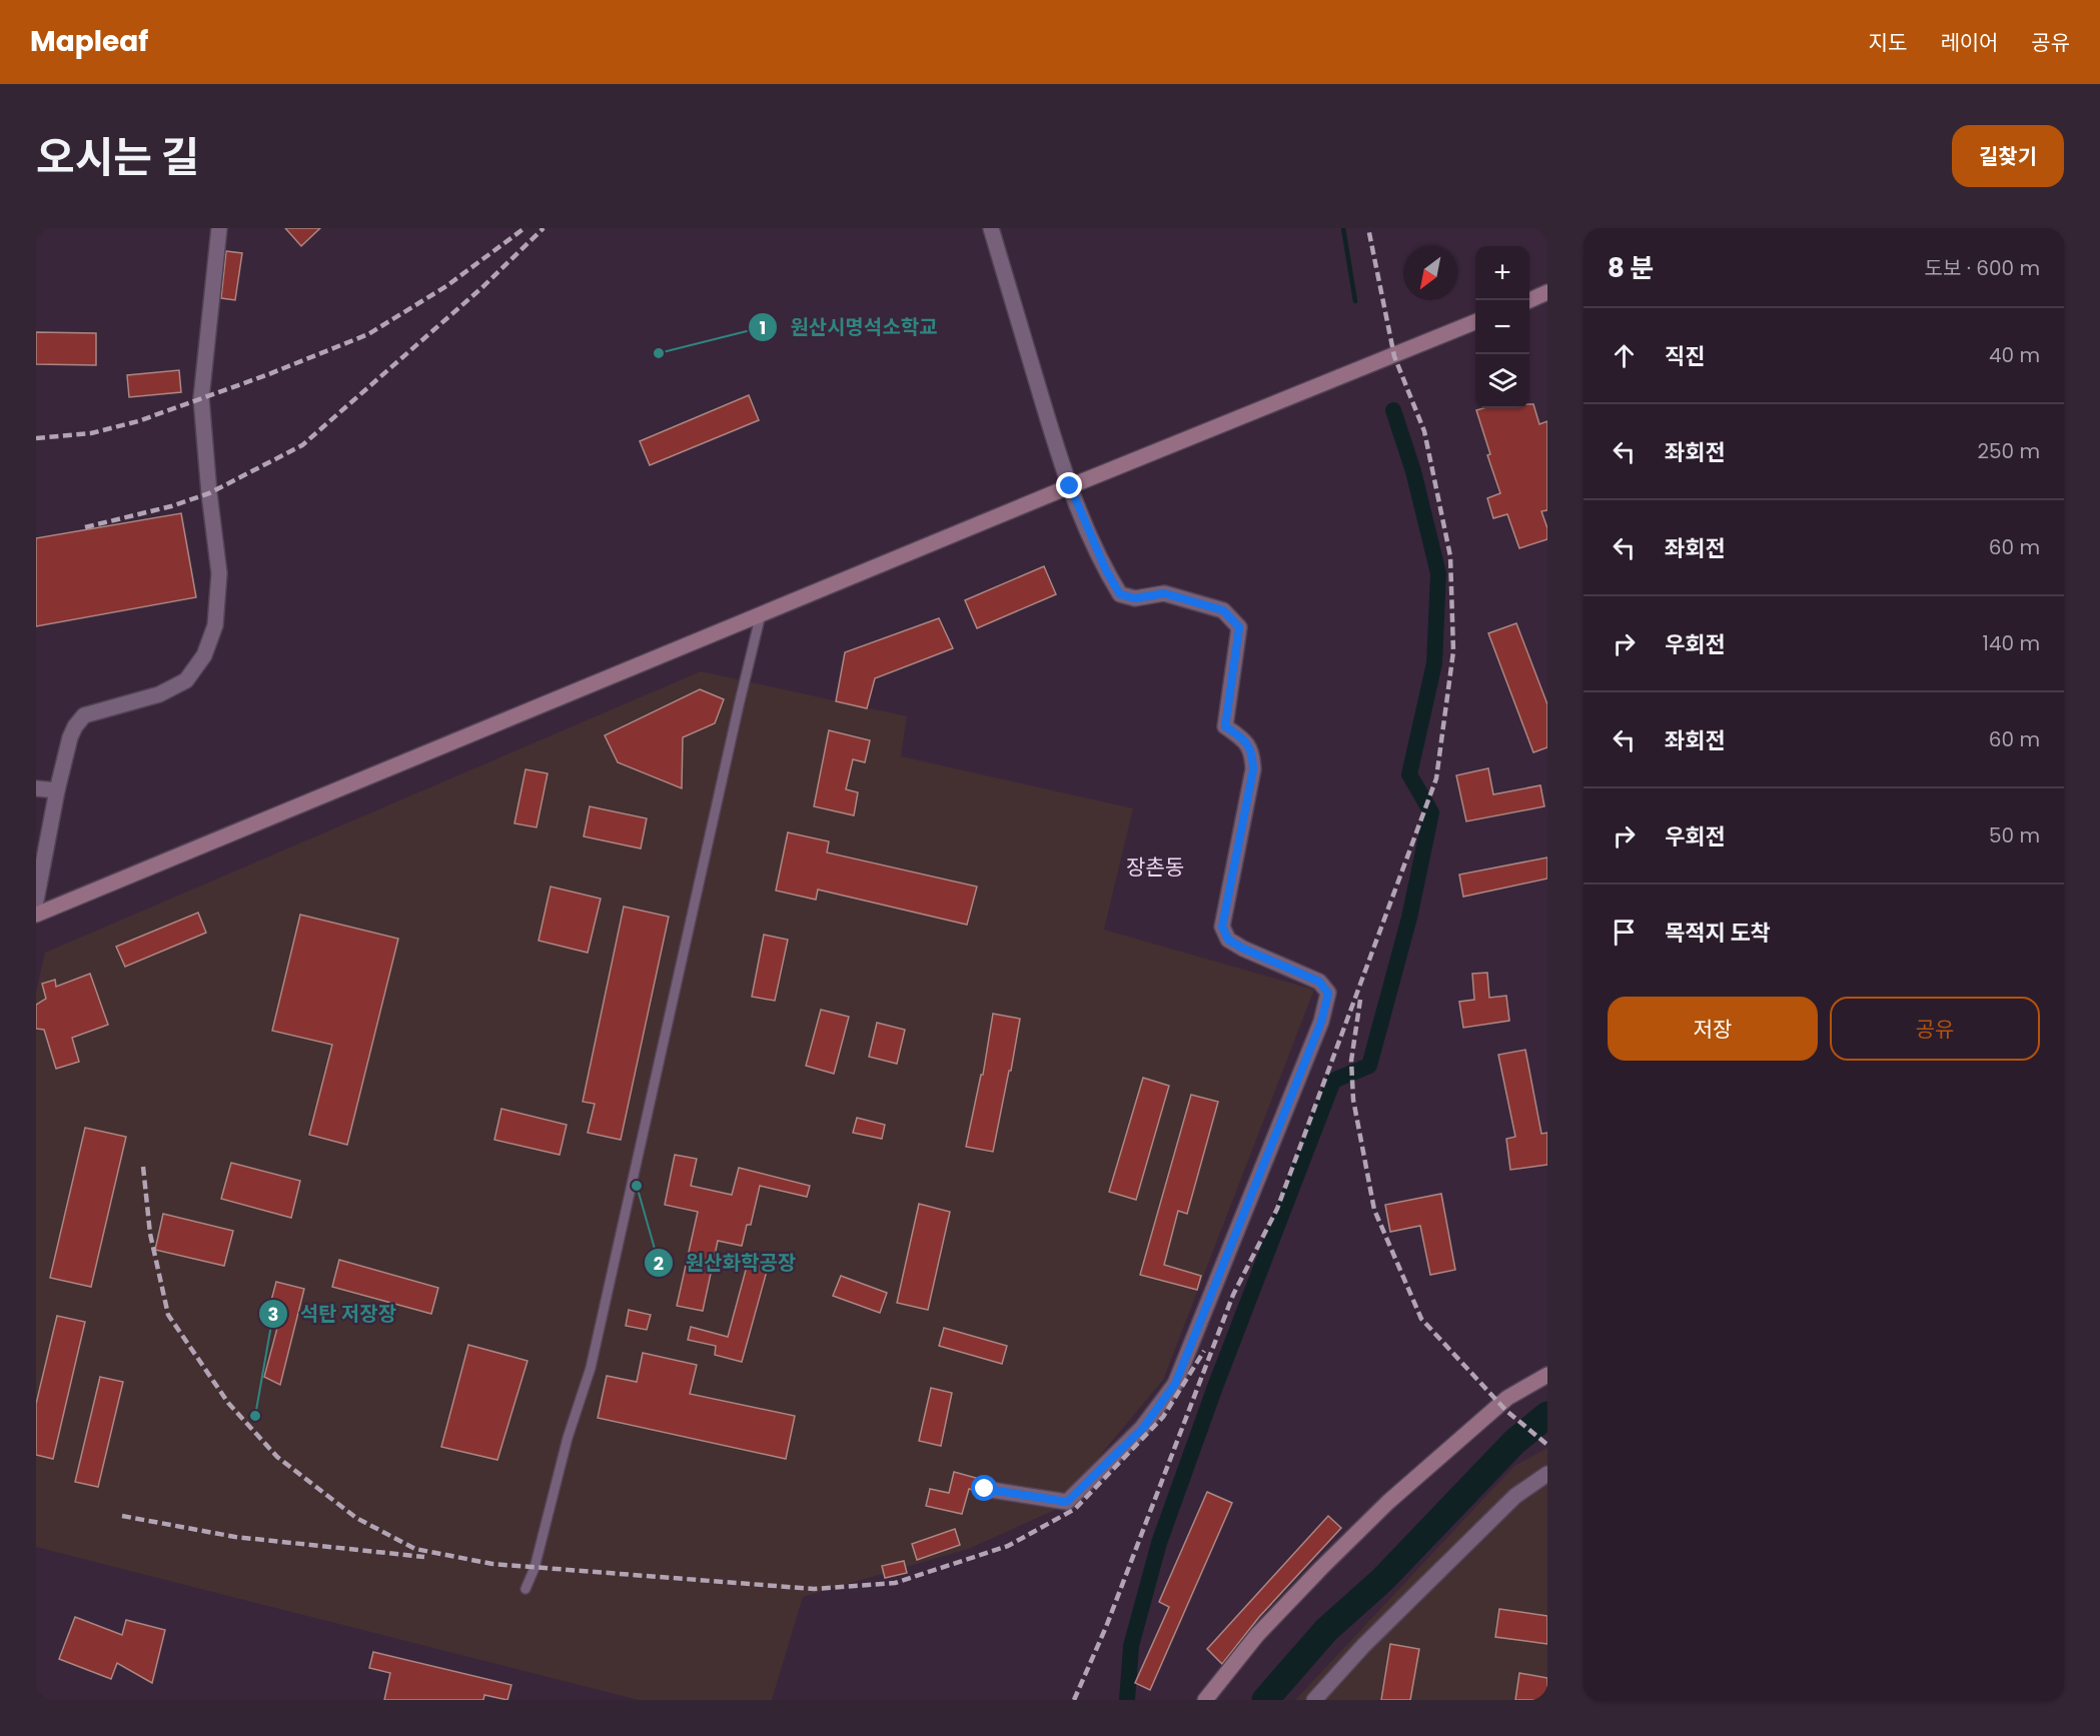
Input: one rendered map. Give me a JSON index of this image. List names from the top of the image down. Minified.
{"districts":["장촌동"],"places":["원산시명석소학교","원산화학공장","석탄 저장장"],"north":"bottom left","page":{"header":"Mapleaf","nav":["지도","레이어","공유"],"title":"오시는 길","buttons":["길찾기",["저장","공유"]],"heading":["8 분","도보 · 600 m"],"map_buttons":["+","−"],"list":[["직진","40 m"],["좌회전","250 m"],["좌회전","60 m"],["우회전","140 m"],["좌회전","60 m"],["우회전","50 m"],"목적지 도착"]}}
